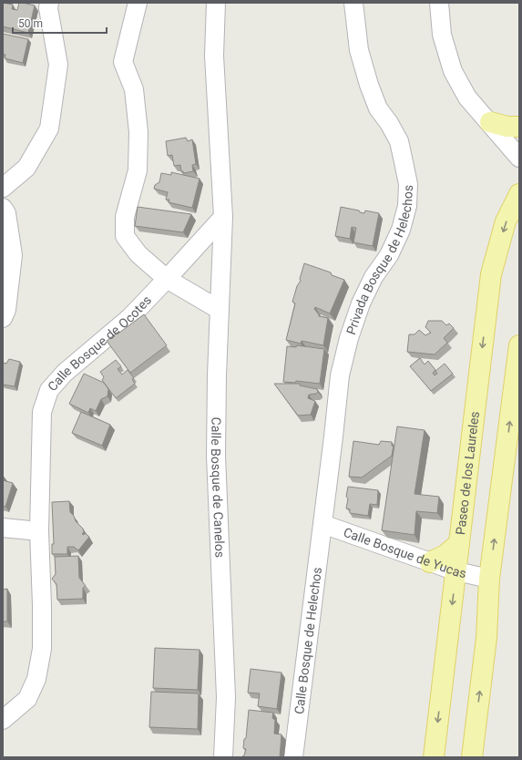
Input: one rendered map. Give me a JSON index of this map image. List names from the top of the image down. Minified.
{"streets":{"main road":["Paseo de los Laureles"],"street":["Privada Bosque de Helechos","Calle Bosque de Ocotes","Calle Bosque de Canelos","Calle Bosque de Yucas","Calle Bosque de Helechos"]},"crossings":[["Privada Bosque de Helechos","Calle Bosque de Yucas"],["Privada Bosque de Helechos","Calle Bosque de Helechos"],["Calle Bosque de Ocotes","Calle Bosque de Canelos"],["Paseo de los Laureles","Calle Bosque de Yucas"],["Calle Bosque de Yucas","Calle Bosque de Helechos"]],"scale_bar":"50 m"}
